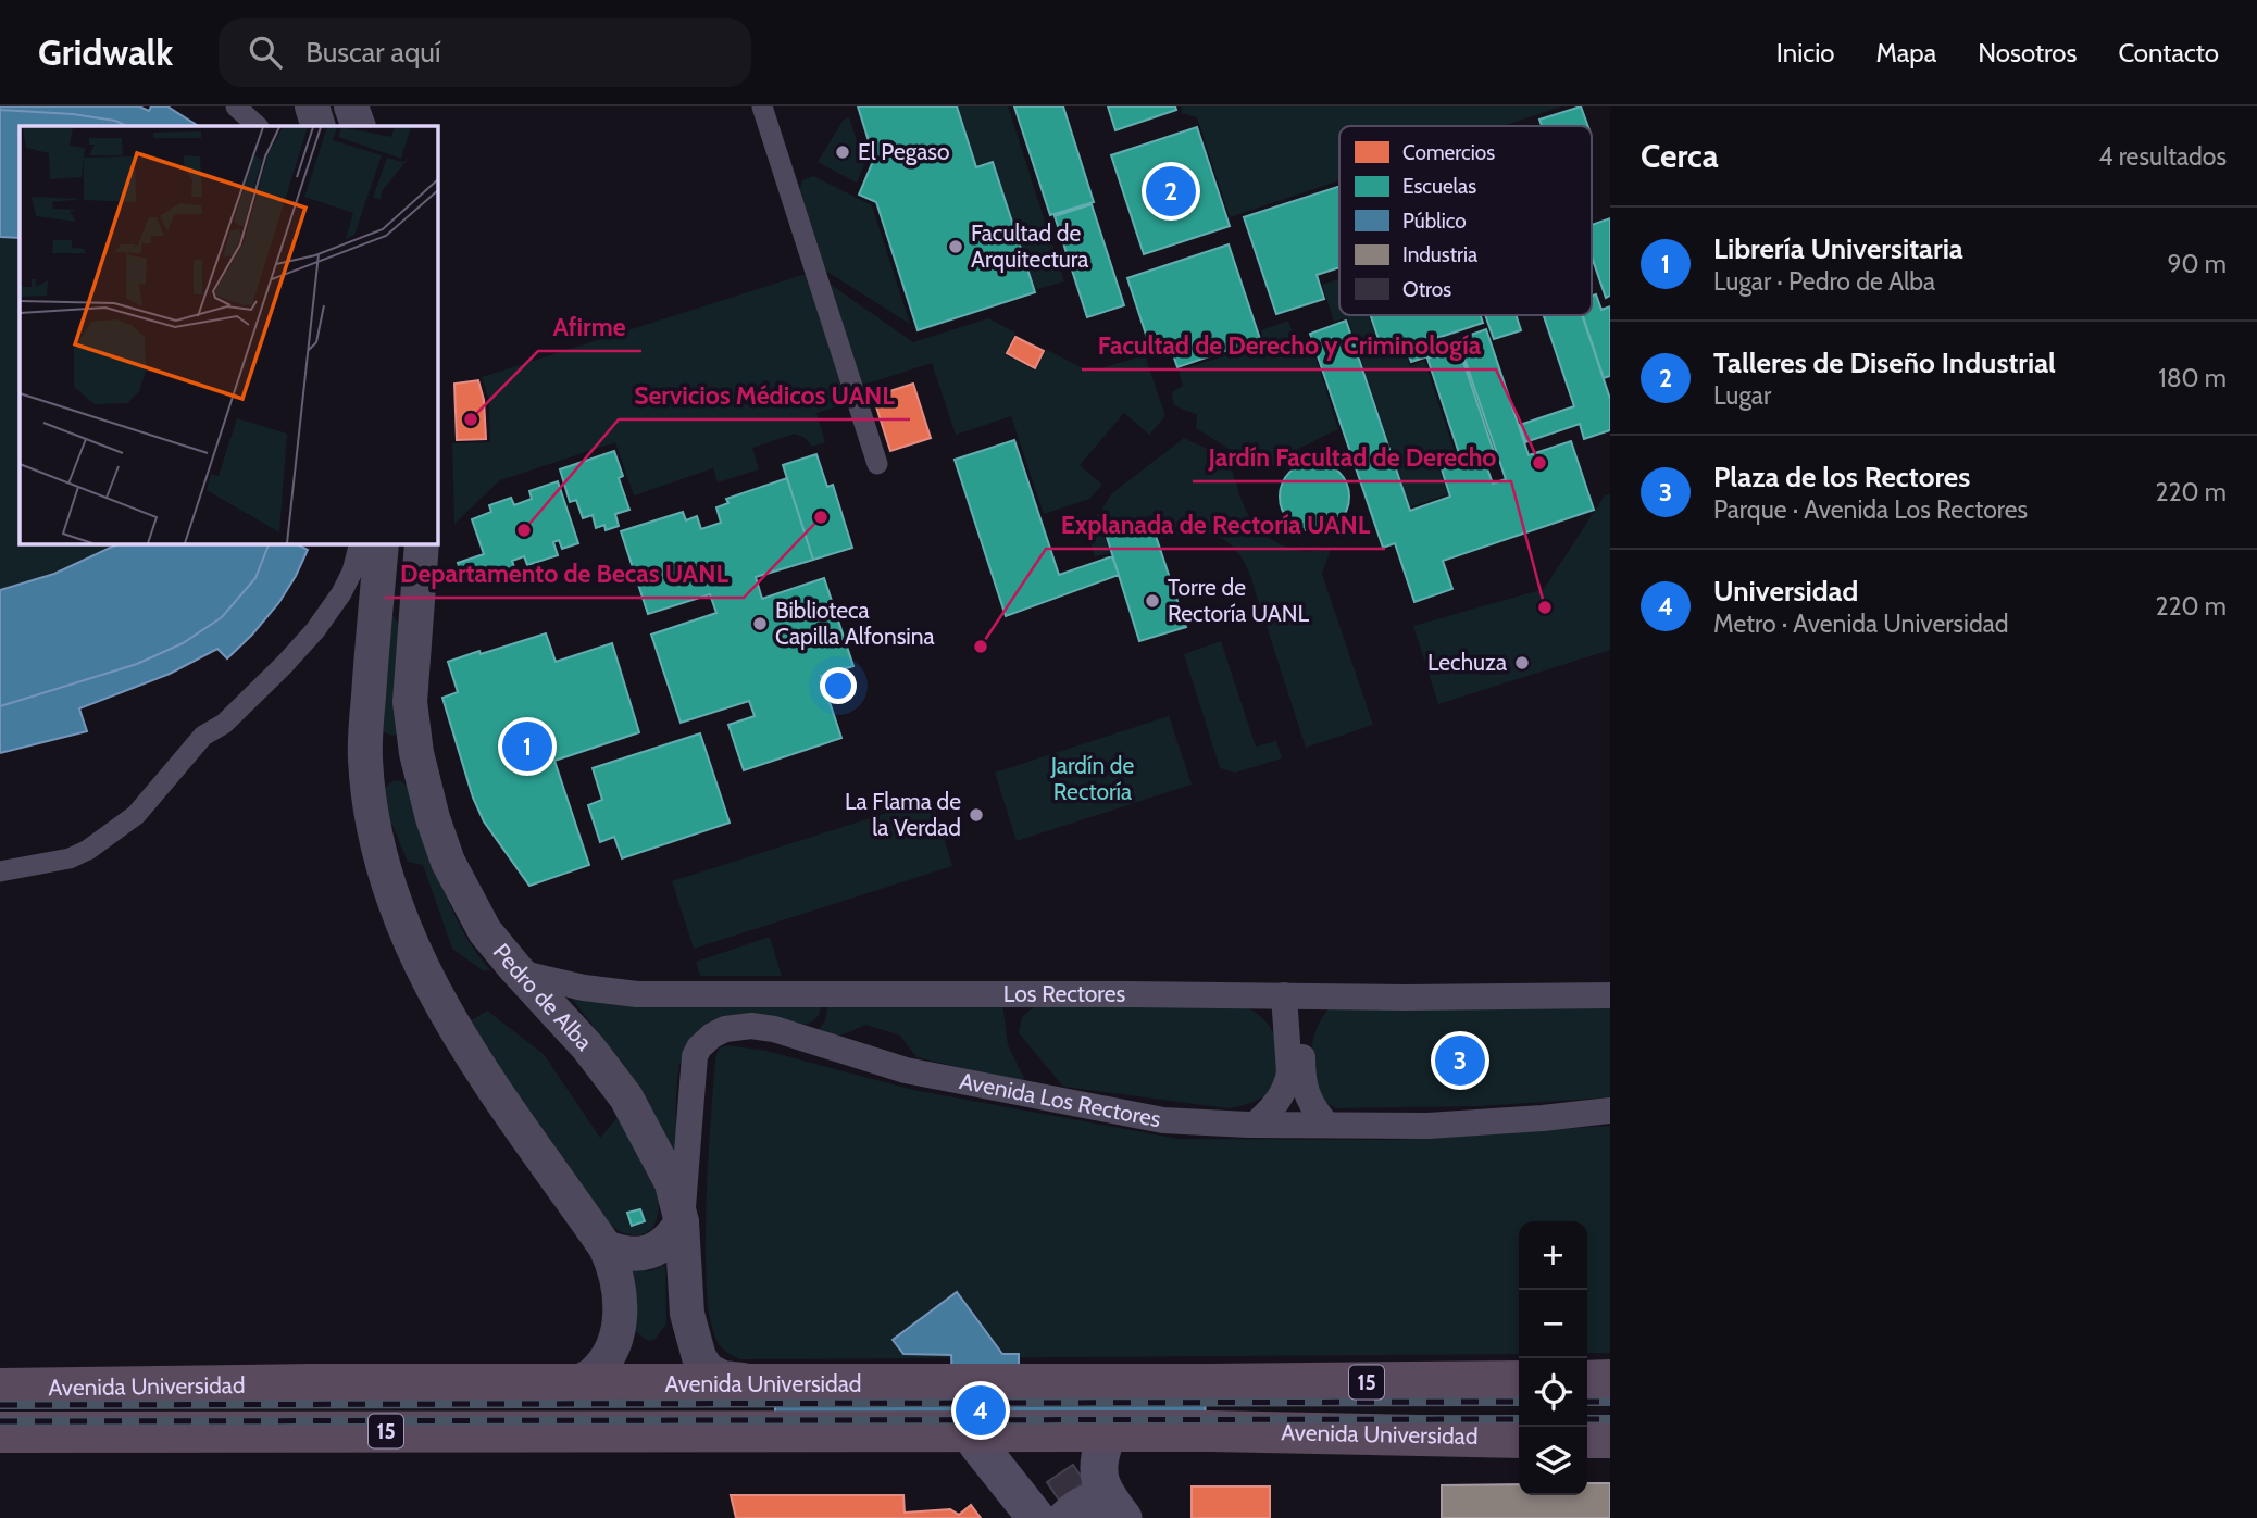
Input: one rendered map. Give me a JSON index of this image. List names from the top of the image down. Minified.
{"streets":{"highway":["15","Avenida Universidad"],"street":["Los Rectores","Pedro de Alba","Avenida Los Rectores"]},"crossings":[["Los Rectores","Pedro de Alba"],["Pedro de Alba","Avenida Los Rectores"],["Pedro de Alba","Avenida Universidad"]],"parks":["Jardín de Rectoría"],"places":["El Pegaso","Facultad de Arquitectura","Afirme","Facultad de Derecho y Criminología","Departamento de Becas UANL","Servicios Médicos UANL","Torre de Rectoría UANL","Jardín Facultad de Derecho","Biblioteca Capilla Alfonsina","Explanada de Rectoría UANL","Lechuza","La Flama de la Verdad"],"legend":["Comercios","Escuelas","Público","Industria","Otros"],"page":{"header":"Gridwalk","search":"Buscar aquí","nav":["Inicio","Mapa","Nosotros","Contacto"],"heading":["Cerca","4 resultados"],"pins":["2","1","3","4"],"list":[{"mark":"1","name":"Librería Universitaria","note":"Lugar · Pedro de Alba","value":"90 m"},{"mark":"2","name":"Talleres de Diseño Industrial","note":"Lugar","value":"180 m"},{"mark":"3","name":"Plaza de los Rectores","note":"Parque · Avenida Los Rectores","value":"220 m"},{"mark":"4","name":"Universidad","note":"Metro · Avenida Universidad","value":"220 m"}],"map_buttons":["+","−"]}}
